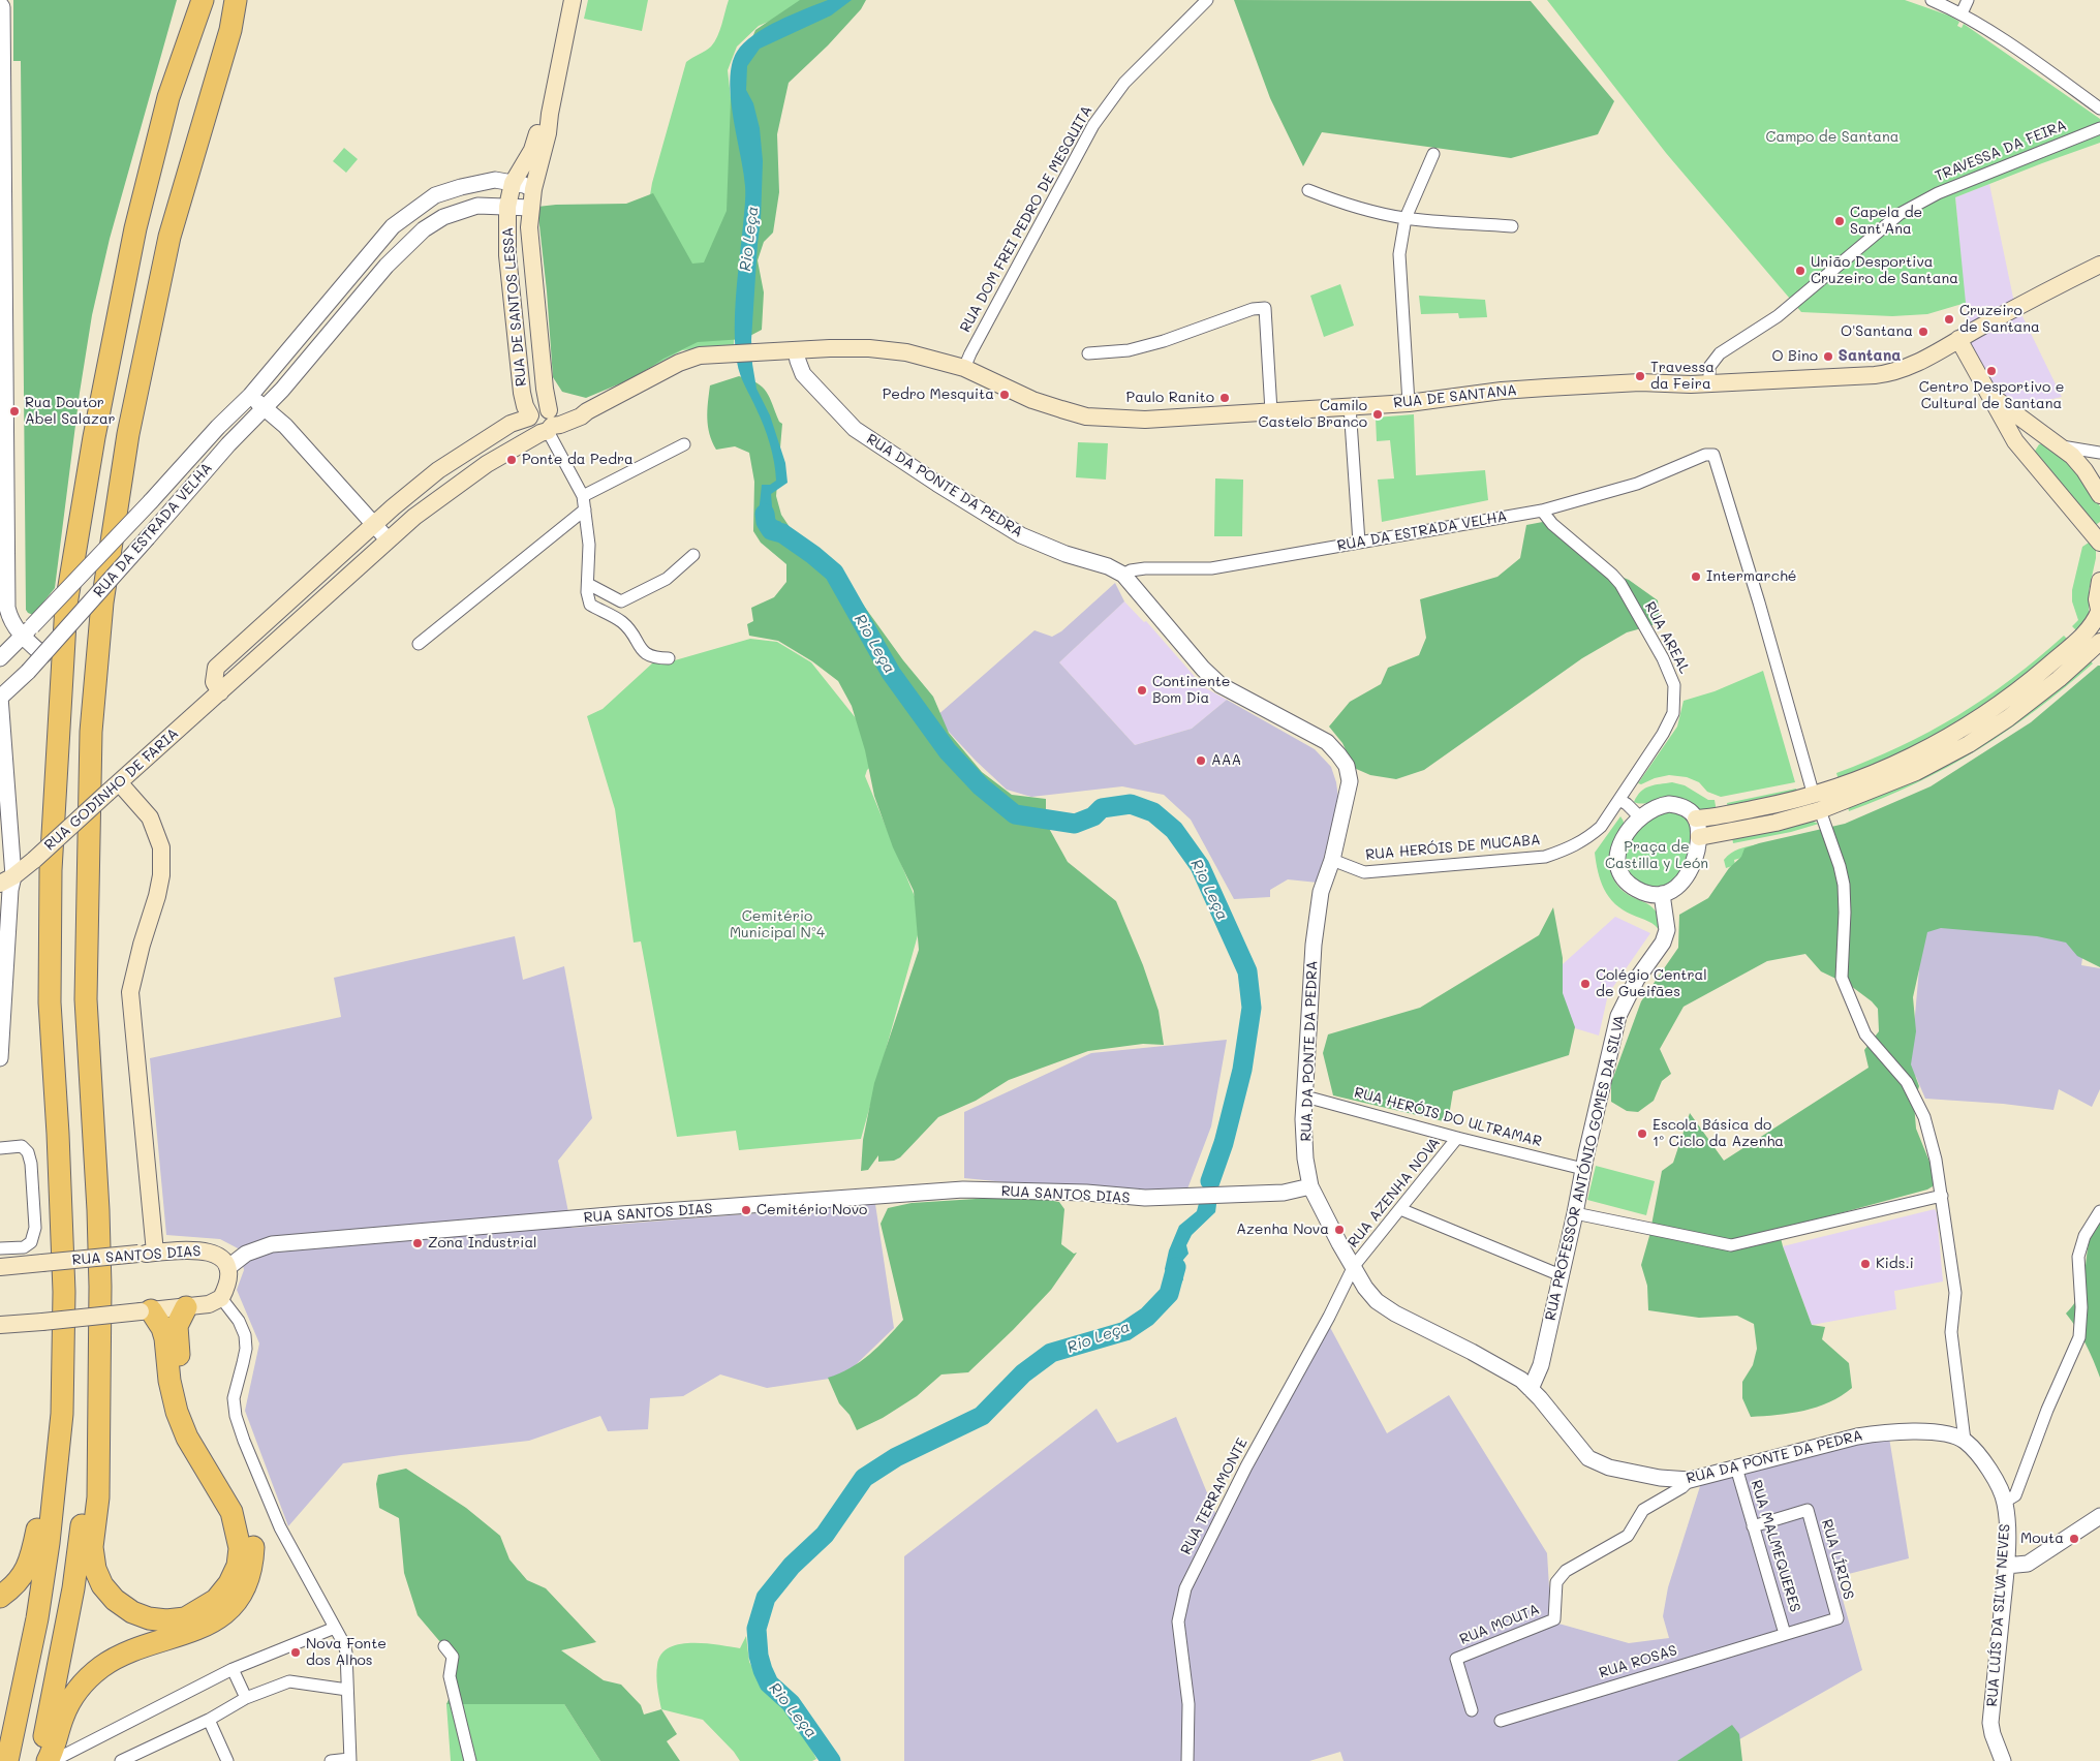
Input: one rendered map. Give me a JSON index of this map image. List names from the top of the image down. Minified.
{"streets":{"main road":["RUA DE SANTOS LESSA","RUA DE SANTANA","RUA GODINHO DE FARIA","RUA SANTOS DIAS"],"street":["TRAVESSA DA FEIRA","RUA DOM FREI PEDRO DE MESQUITA","RUA DA PONTE DA PEDRA","RUA DA ESTRADA VELHA","RUA AREAL","RUA HERÓIS DE MUCABA","RUA HERÓIS DO ULTRAMAR","RUA PROFESSOR ANTÓNIO GOMES DA SILVA","RUA AZENHA NOVA","RUA TERRAMONTE","RUA MALMEQUERES","RUA LÍRIOS","RUA LUÍS DA SILVA NEVES","RUA MOUTA","RUA ROSAS"]},"crossings":[["TRAVESSA DA FEIRA","RUA DE SANTANA"],["RUA DOM FREI PEDRO DE MESQUITA","RUA DE SANTANA"],["RUA DE SANTOS LESSA","RUA DA ESTRADA VELHA"],["RUA DE SANTOS LESSA","RUA GODINHO DE FARIA"],["RUA DE SANTANA","RUA DA PONTE DA PEDRA"],["RUA DE SANTANA","RUA GODINHO DE FARIA"],["RUA DA PONTE DA PEDRA","RUA DA ESTRADA VELHA"],["RUA DA PONTE DA PEDRA","RUA GODINHO DE FARIA"],["RUA DA PONTE DA PEDRA","RUA HERÓIS DE MUCABA"],["RUA DA PONTE DA PEDRA","RUA HERÓIS DO ULTRAMAR"],["RUA DA PONTE DA PEDRA","RUA PROFESSOR ANTÓNIO GOMES DA SILVA"],["RUA DA PONTE DA PEDRA","RUA AZENHA NOVA"],["RUA DA PONTE DA PEDRA","RUA SANTOS DIAS"],["RUA DA PONTE DA PEDRA","RUA TERRAMONTE"],["RUA DA PONTE DA PEDRA","RUA MALMEQUERES"],["RUA DA PONTE DA PEDRA","RUA MOUTA"],["RUA DA ESTRADA VELHA","RUA AREAL"],["RUA AREAL","RUA HERÓIS DE MUCABA"],["RUA HERÓIS DO ULTRAMAR","RUA PROFESSOR ANTÓNIO GOMES DA SILVA"],["RUA HERÓIS DO ULTRAMAR","RUA AZENHA NOVA"],["RUA AZENHA NOVA","RUA TERRAMONTE"],["RUA MALMEQUERES","RUA LÍRIOS"],["RUA MALMEQUERES","RUA ROSAS"],["RUA LÍRIOS","RUA ROSAS"]],"districts":["Santana"],"water":["Rio Leça"],"parks":["Campo de Santana","Praça de Castilla y León","Cemitério Municipal Nº4"],"places":["Capela de Sant'Ana","União Desportiva Cruzeiro de Santana","Cruzeiro de Santana","O'Santana","O Bino","Centro Desportivo e Cultural de Santana","Travessa da Feira","Pedro Mesquita","Paulo Ranito","Rua Doutor Abel Salazar","Camilo Castelo Branco","Ponte da Pedra","Intermarché","Continente Bom Dia","AAA","Colégio Central de Gueifães","Escola Básica do 1º Ciclo da Azenha","Cemitério Novo","Azenha Nova","Zona Industrial","Kids.i","Mouta","Nova Fonte dos Alhos"]}
